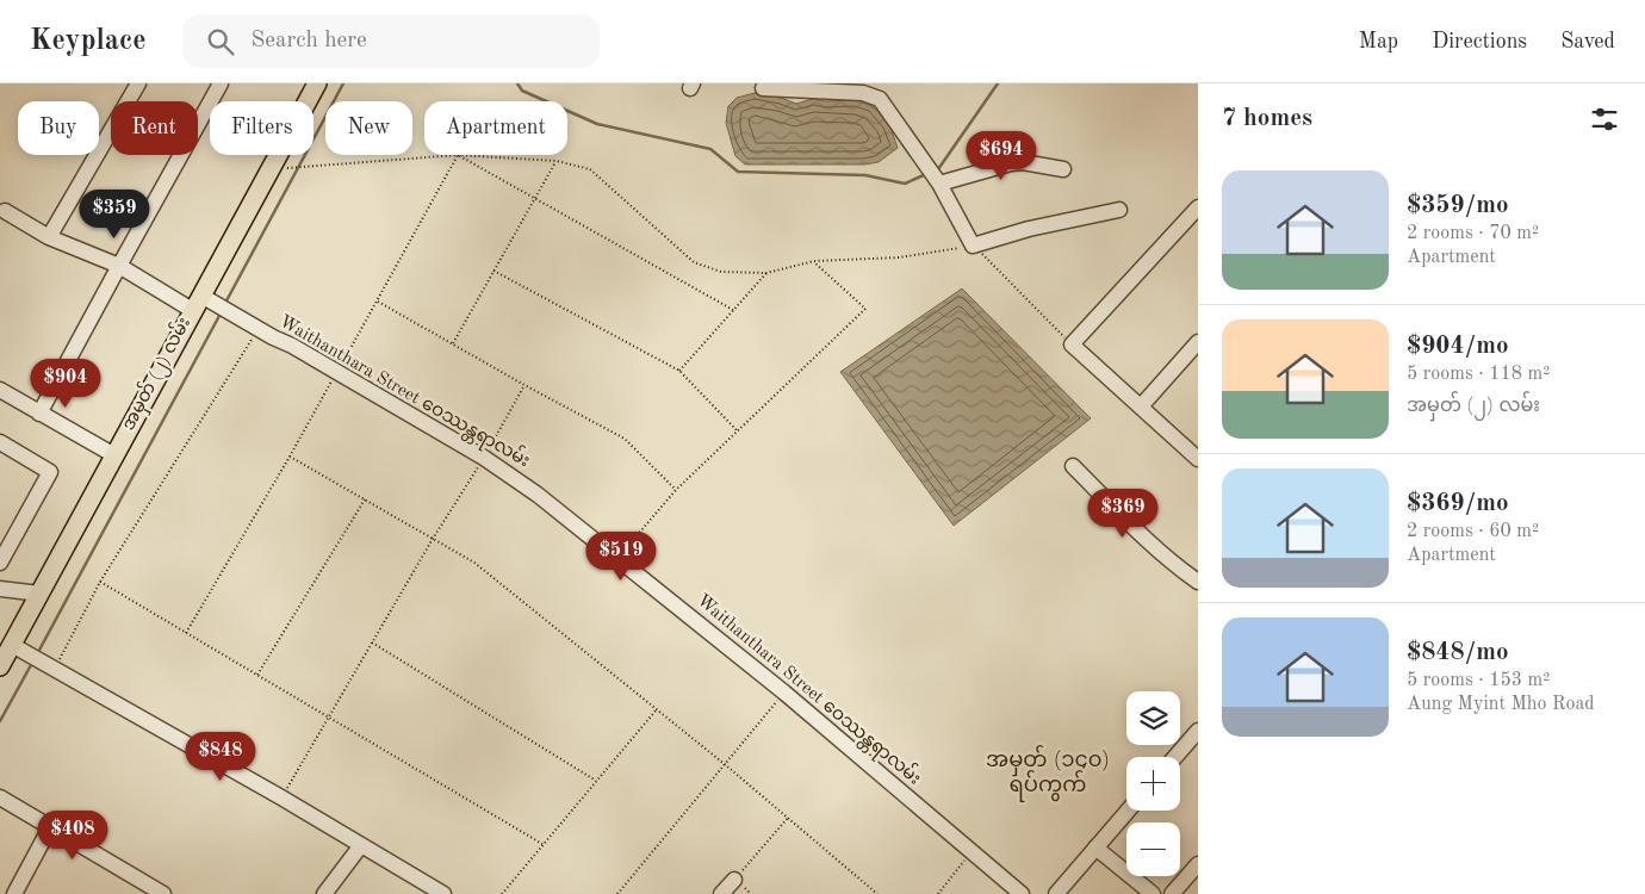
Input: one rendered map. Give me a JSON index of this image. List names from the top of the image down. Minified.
{"streets":{"main road":["အမှတ် (၂) လမ်း"],"street":["Waithanthara Street ဝေဿန္တရာလမ်း"]},"crossings":[["အမှတ် (၂) လမ်း","Waithanthara Street ဝေဿန္တရာလမ်း"]],"districts":["အမှတ် (၁၄၀) ရပ်ကွက်"],"page":{"header":"Keyplace","search":"Search here","nav":["Map","Directions","Saved"],"heading":"7 homes","chip":["Buy","Rent","Filters","New","Apartment"],"price":["$694","$359","$904","$369","$519","$848","$408"],"list":[{"name":"$359/mo","note":"2 rooms · 70 m² · Apartment"},{"name":"$904/mo","note":"5 rooms · 118 m² · အမှတ် (၂) လမ်း"},{"name":"$369/mo","note":"2 rooms · 60 m² · Apartment"},{"name":"$848/mo","note":"5 rooms · 153 m² · Aung Myint Mho Road"}],"map_buttons":["+","−"]}}
